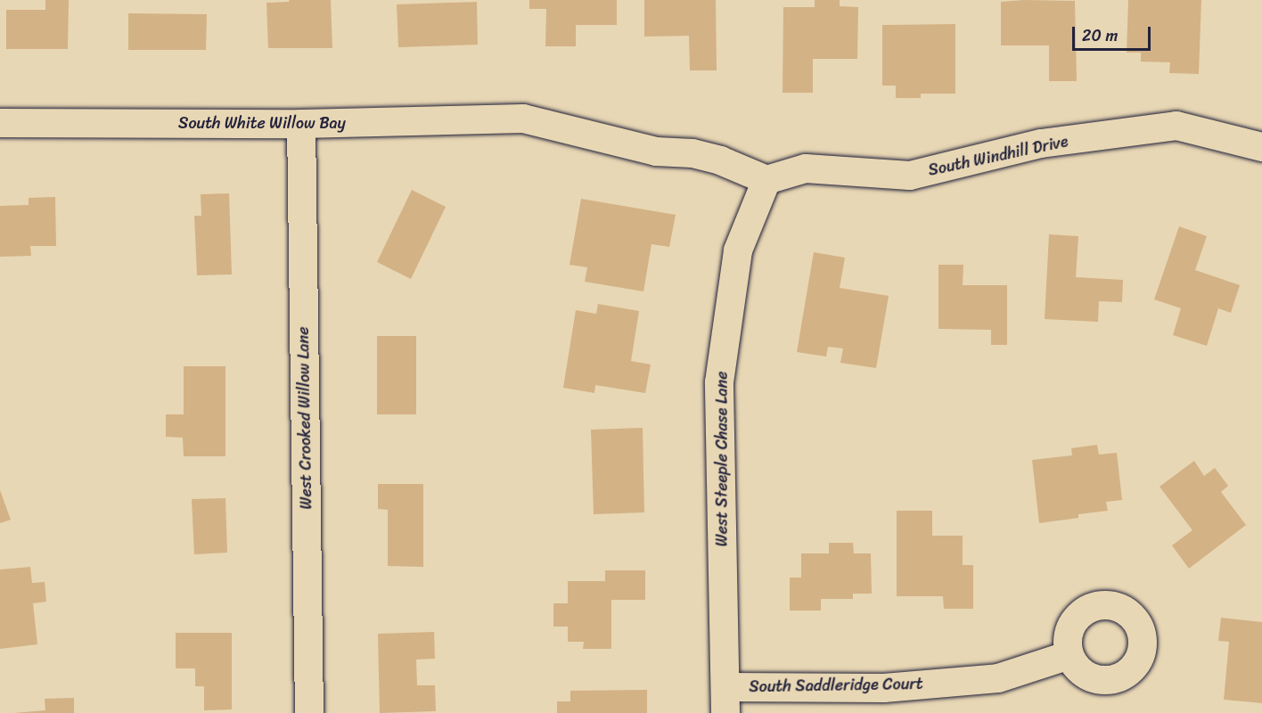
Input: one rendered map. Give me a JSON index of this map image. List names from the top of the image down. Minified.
{"streets":{"street":["South White Willow Bay","South Windhill Drive","West Crooked Willow Lane","West Steeple Chase Lane","South Saddleridge Court"]},"crossings":[["South White Willow Bay","South Windhill Drive"],["South White Willow Bay","West Crooked Willow Lane"],["South White Willow Bay","West Steeple Chase Lane"],["South Windhill Drive","West Steeple Chase Lane"],["West Steeple Chase Lane","South Saddleridge Court"]],"scale_bar":"20 m"}
